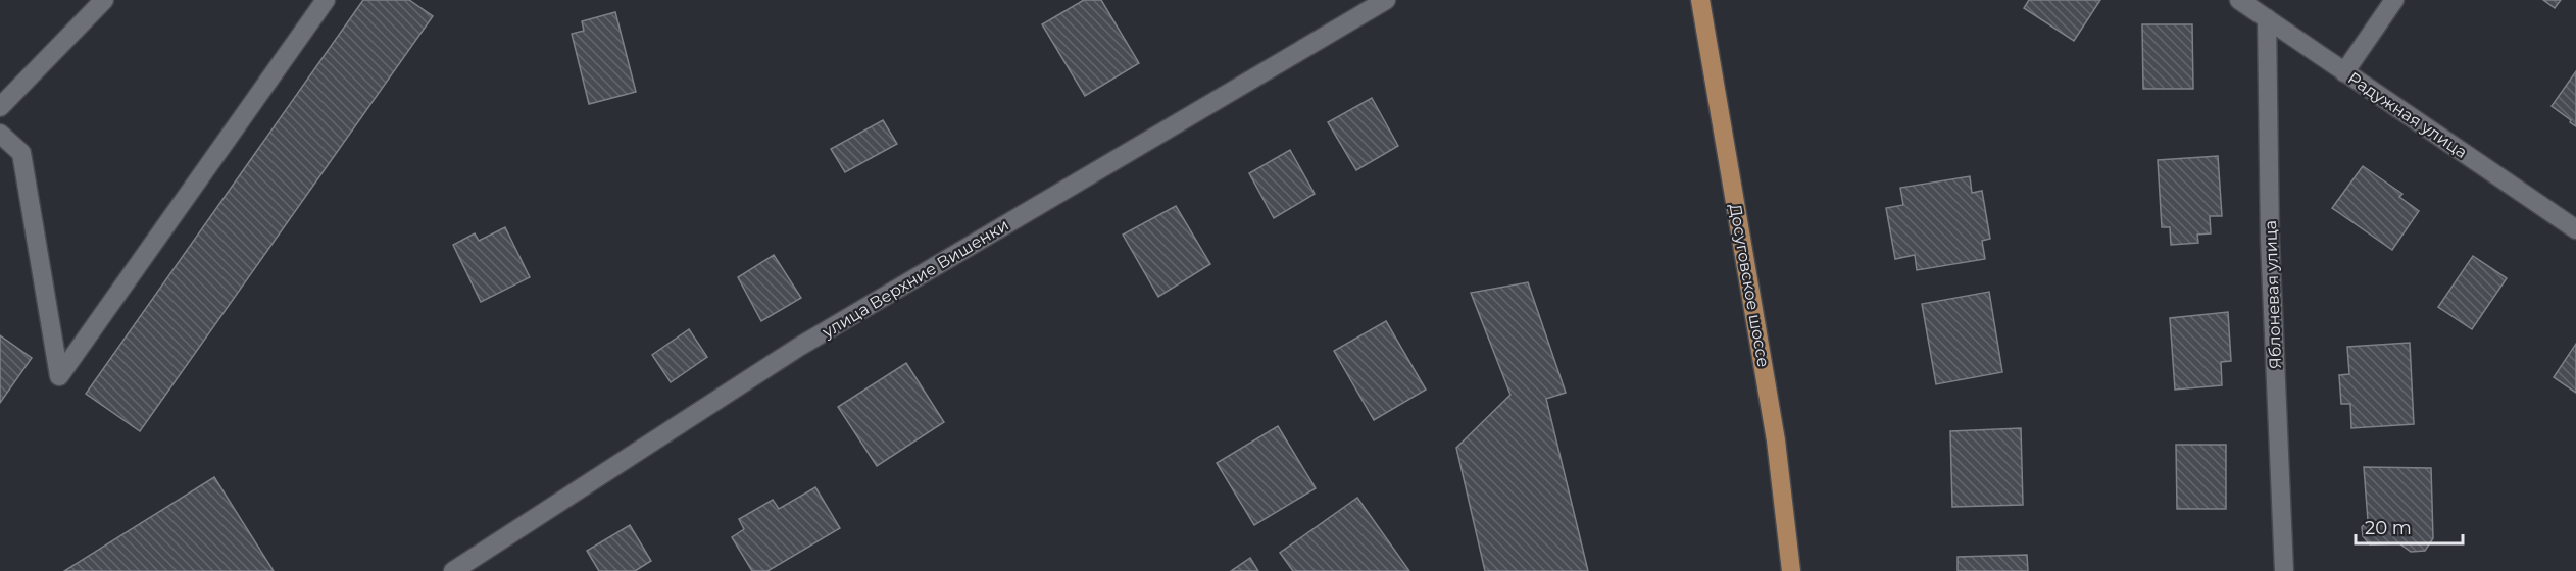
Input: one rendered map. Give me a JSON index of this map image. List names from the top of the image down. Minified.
{"streets":{"main road":["Досуговское шоссе"],"street":["Радужная улица","улица Верхние Вишенки","Яблоневая улица"]},"crossings":[["Радужная улица","Яблоневая улица"]],"scale_bar":"20 m"}
